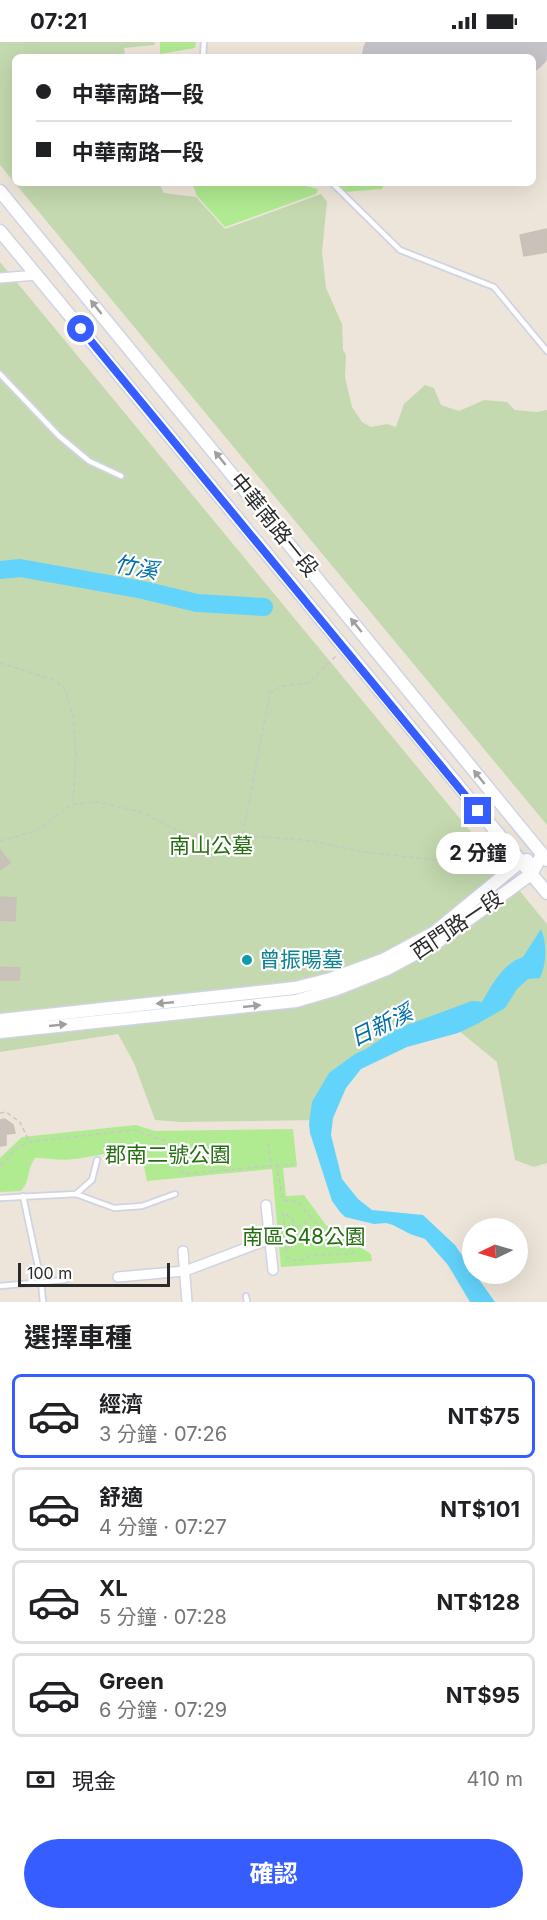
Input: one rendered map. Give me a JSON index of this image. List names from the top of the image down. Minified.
{"streets":{"street":["中華南路一段","西門路一段"]},"crossings":[["中華南路一段","西門路一段"]],"water":["竹溪","日新溪"],"parks":["南山公墓","郡南二號公園","南區S48公園"],"places":["曾振暘墓"],"scale_bar":"100 m","north":"left","page":{"status":"07:21","banner":["中華南路一段","中華南路一段"],"bubble":"2 分鐘","scale":"100 m","heading":"選擇車種","list":[{"name":"經濟","note":"3 分鐘 · 07:26","value":"NT$75"},{"name":"舒適","note":"4 分鐘 · 07:27","value":"NT$101"},{"name":"XL","note":"5 分鐘 · 07:28","value":"NT$128"},{"name":"Green","note":"6 分鐘 · 07:29","value":"NT$95"}],"pay":["現金","410 m"],"buttons":"確認"}}
